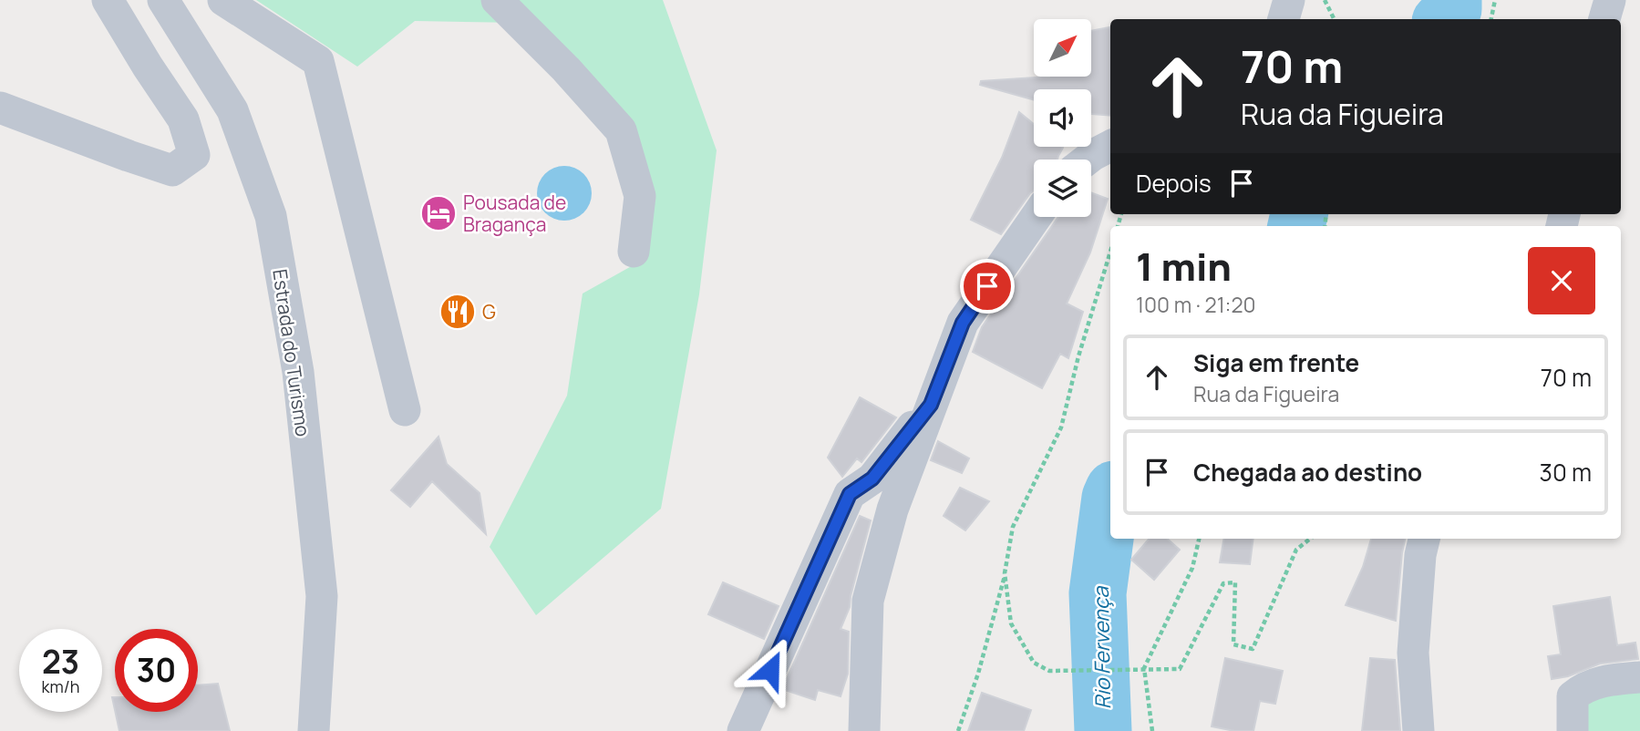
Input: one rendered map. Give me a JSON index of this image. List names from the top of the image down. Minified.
{"streets":{"street":["Estrada do Turismo"]},"water":["Rio Fervença"],"places":{"hotel":["Pousada de Bragança"],"restaurant":["G"]},"north":"top right","page":{"turn":["70 m","Rua da Figueira"],"then":"Depois","heading":["1 min","100 m · 21:20"],"list":[{"name":"Siga em frente","note":"Rua da Figueira","value":"70 m"},{"name":"Chegada ao destino","value":"30 m"}],"speed":"23 km/h","limit":"30"}}
